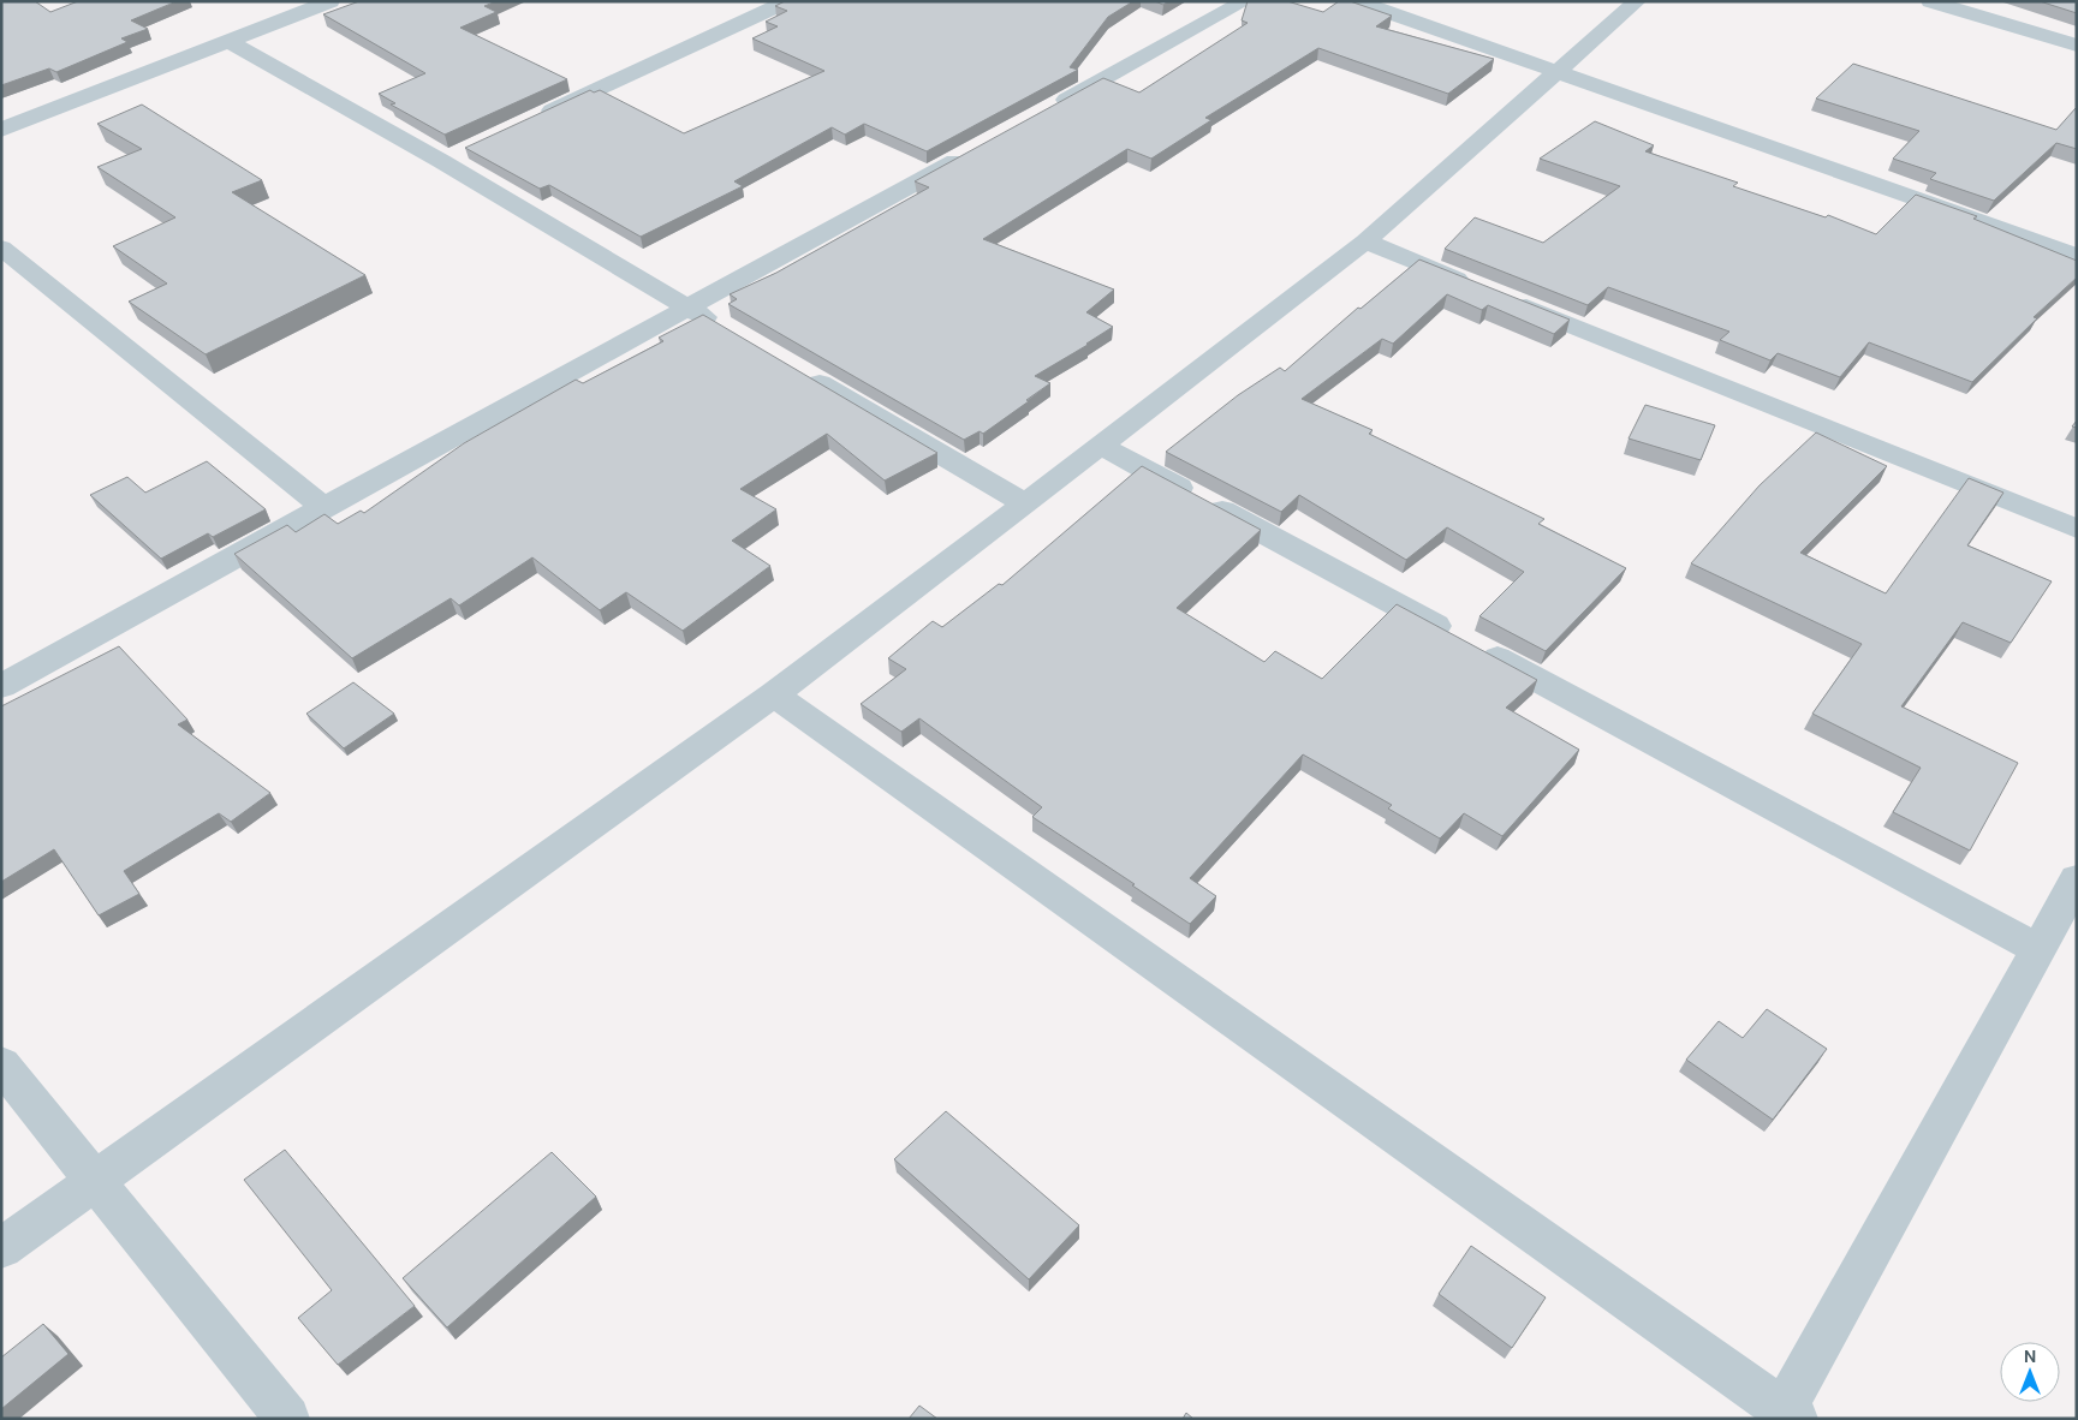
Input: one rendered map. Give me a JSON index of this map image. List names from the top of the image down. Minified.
{"north":"top"}
